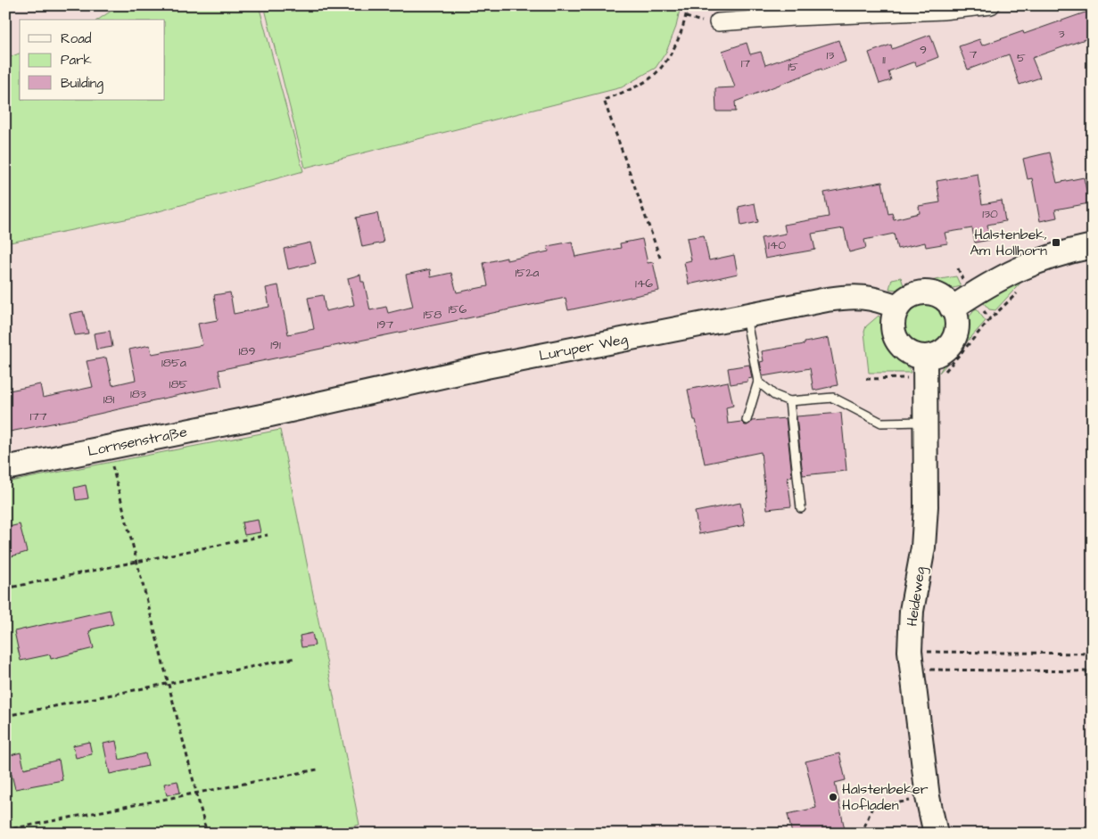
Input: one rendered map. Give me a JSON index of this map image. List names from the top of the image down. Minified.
{"streets":{"street":["Luruper Weg","Lornsenstraße","Heideweg"]},"crossings":[["Luruper Weg","Lornsenstraße"],["Luruper Weg","Heideweg"]],"places":{"transit":["Halstenbek, Am Hollhorn"],"other":["Halstenbeker Hofladen"]},"house_numbers":["3","9","7","13","5","11","17","15","130","140","152a","146","156","158","197","191","189","185a","185","183","181","177"],"legend":["Road","Park","Building"]}
